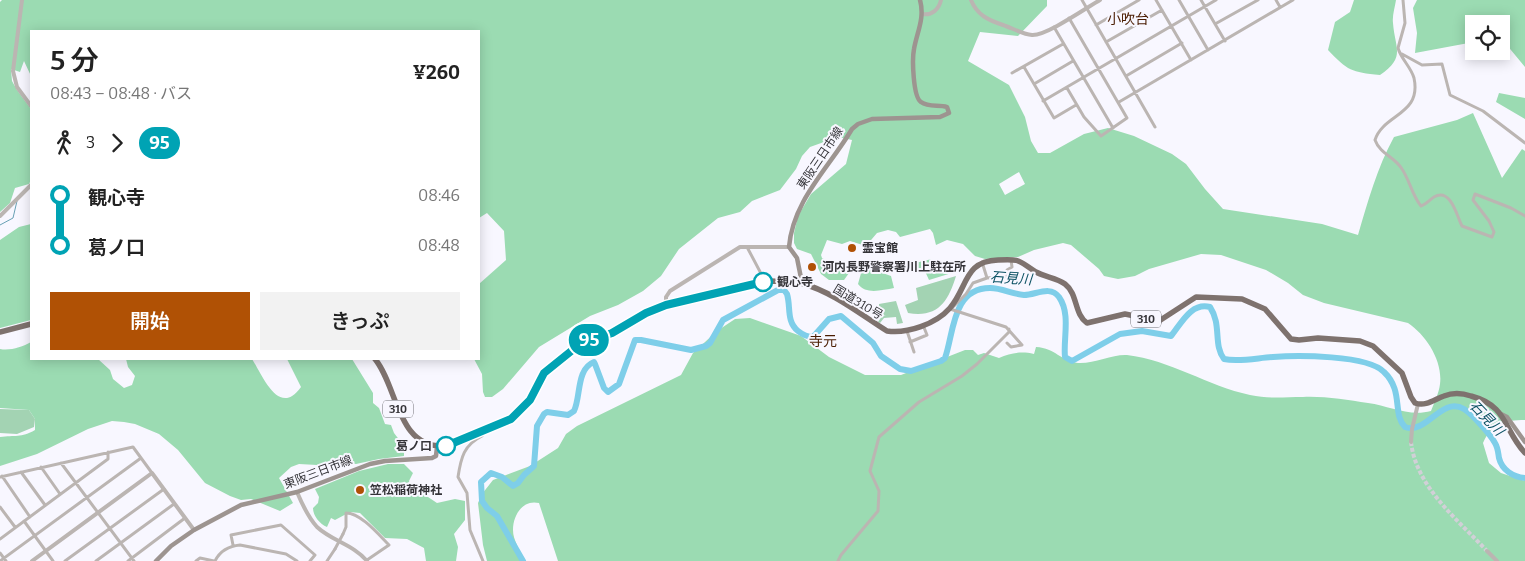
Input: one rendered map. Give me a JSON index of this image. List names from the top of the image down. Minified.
{"streets":{"highway":["国道310号","310"],"main road":["東阪三日市線"]},"crossings":[["東阪三日市線","国道310号"],["東阪三日市線","310"],["国道310号","310"]],"districts":["小吹台","寺元"],"water":["石見川"],"places":["霊宝館","河内長野警察署川上駐在所","観心寺","葛ノ口","笠松稲荷神社"],"lines":["bus line 95"],"page":{"on_map":"95","heading":["5 分","08:43 – 08:48 · バス","¥260"],"legs":["3","95"],"list":[{"name":"観心寺","value":"08:46"},{"name":"葛ノ口","value":"08:48"}],"buttons":["開始","きっぷ"]}}
